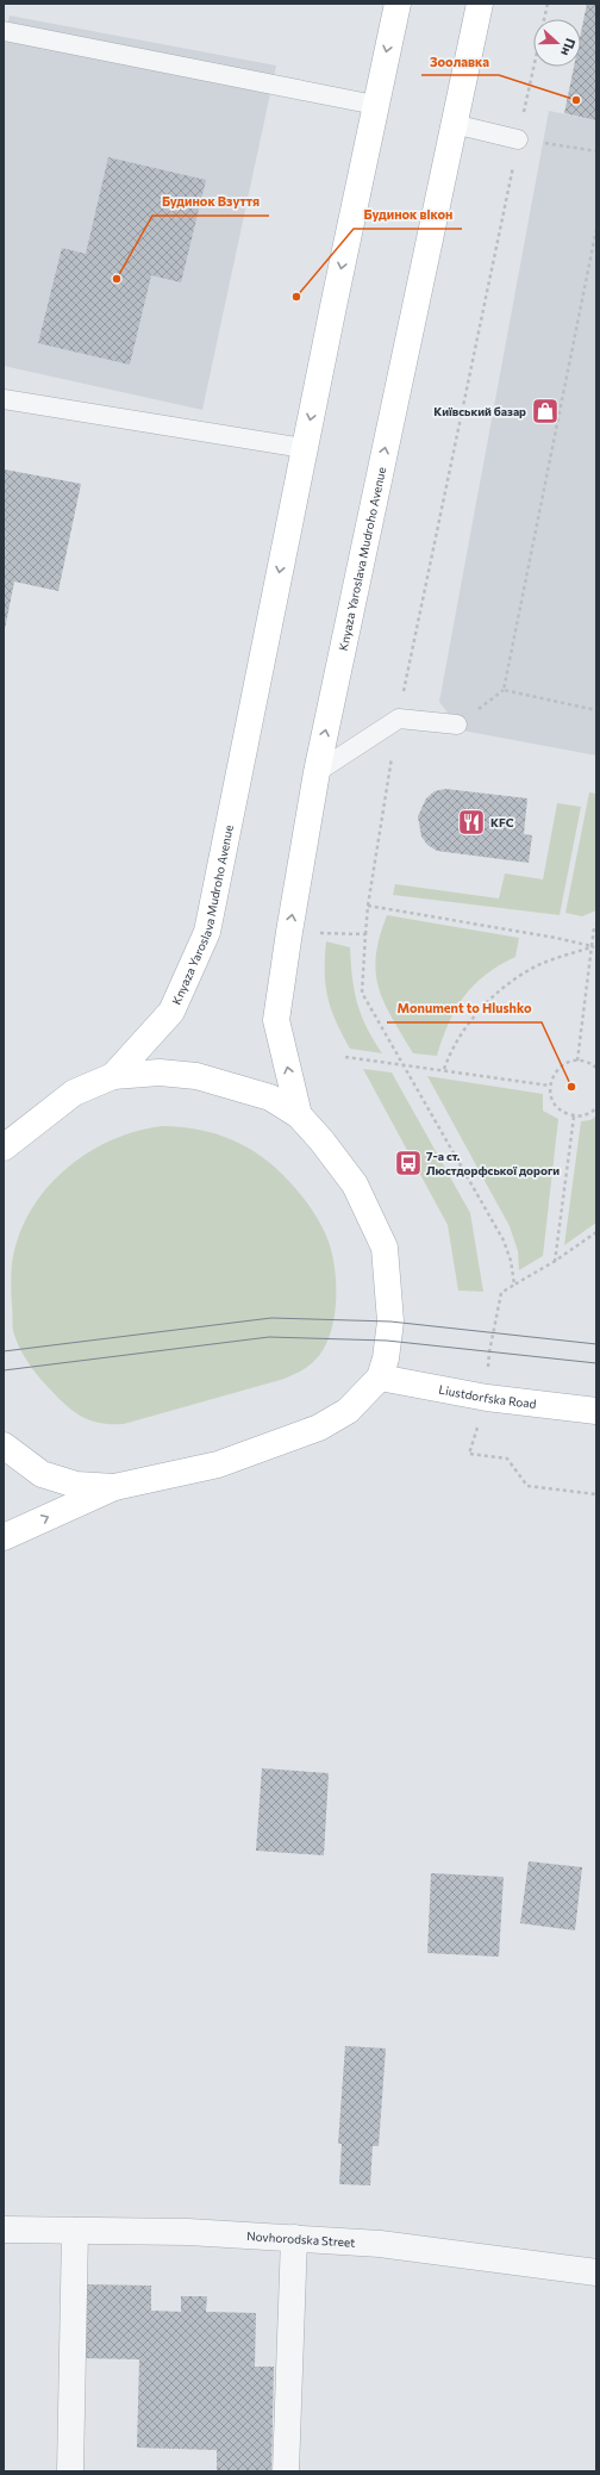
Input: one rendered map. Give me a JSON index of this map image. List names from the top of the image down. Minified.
{"streets":{"main road":["Knyaza Yaroslava Mudroho Avenue","Liustdorfska Road"],"street":["Novhorodska Street"]},"places":{"other":["Зоолавка","Будинок Взуття","Будинок вікон","Monument to Hlushko"],"shop":["Київський базар"],"restaurant":["KFC"],"bus stop":["7-а ст. Люстдорфської дороги"]},"north":"right"}
